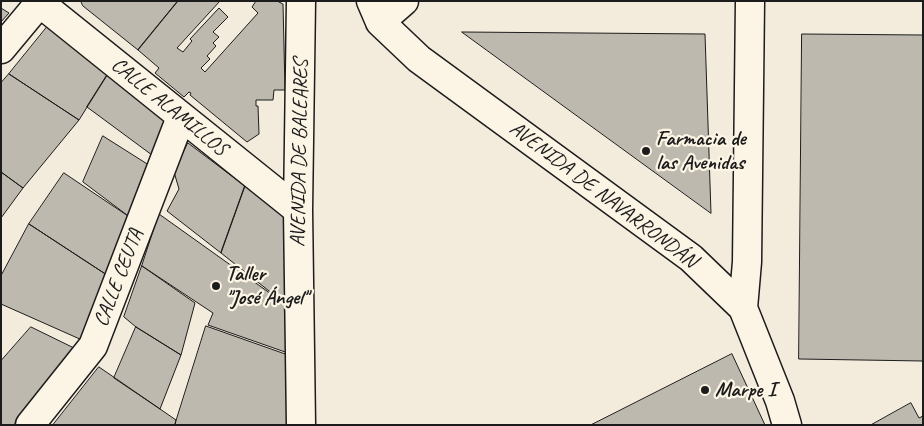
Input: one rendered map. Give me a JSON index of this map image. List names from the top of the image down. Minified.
{"streets":{"street":["CALLE ALAMILLOS","AVENIDA DE BALEARES","AVENIDA DE NAVARRONDÁN","CALLE CEUTA"]},"crossings":[["CALLE ALAMILLOS","AVENIDA DE BALEARES"],["CALLE ALAMILLOS","CALLE CEUTA"]],"places":["Farmacia de las Avenidas","Taller \"José Ángel\"","Marpe I"]}
